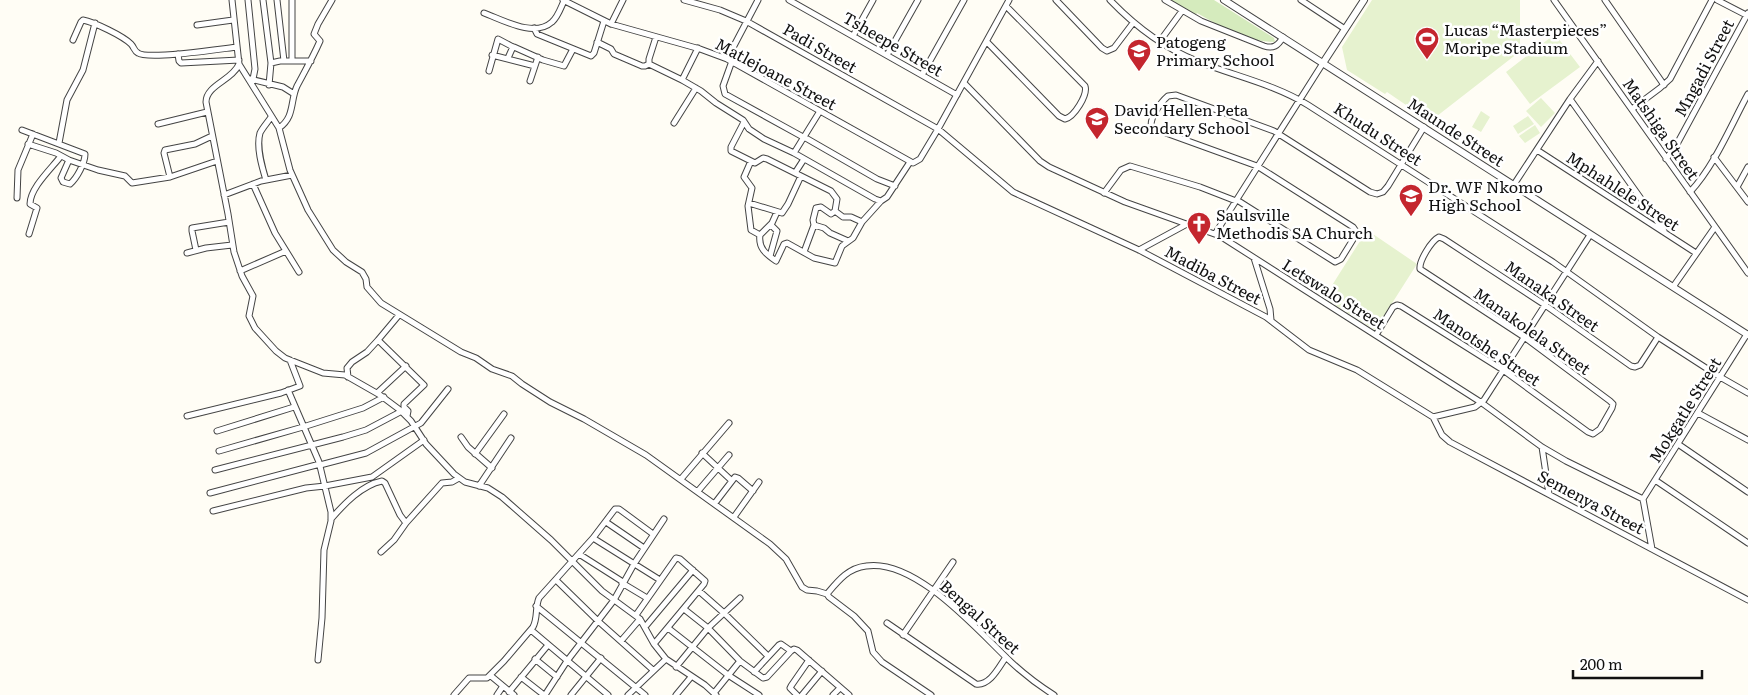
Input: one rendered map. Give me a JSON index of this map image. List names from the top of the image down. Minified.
{"streets":{"street":["Tsheepe Street","Padi Street","Mngadi Street","Matlejoane Street","Matshiga Street","Maunde Street","Khudu Street","Mphahlele Street","Madiba Street","Letswalo Street","Manaka Street","Manakolela Street","Manotshe Street","Mokgatle Street","Semenya Street","Bengal Street"]},"crossings":[["Padi Street","Madiba Street"],["Mngadi Street","Matshiga Street"],["Maunde Street","Mokgatle Street"],["Khudu Street","Manaka Street"],["Khudu Street","Mokgatle Street"],["Madiba Street","Semenya Street"],["Letswalo Street","Manotshe Street"],["Letswalo Street","Mokgatle Street"],["Manaka Street","Manakolela Street"],["Manakolela Street","Manotshe Street"]],"places":{"sports":["Lucas “Masterpieces” Moripe Stadium"],"school or university":["Patogeng Primary School","David Hellen Peta Secondary School","Dr. WF Nkomo High School"],"church":["Saulsville Methodis SA Church"]},"scale_bar":"200 m"}
